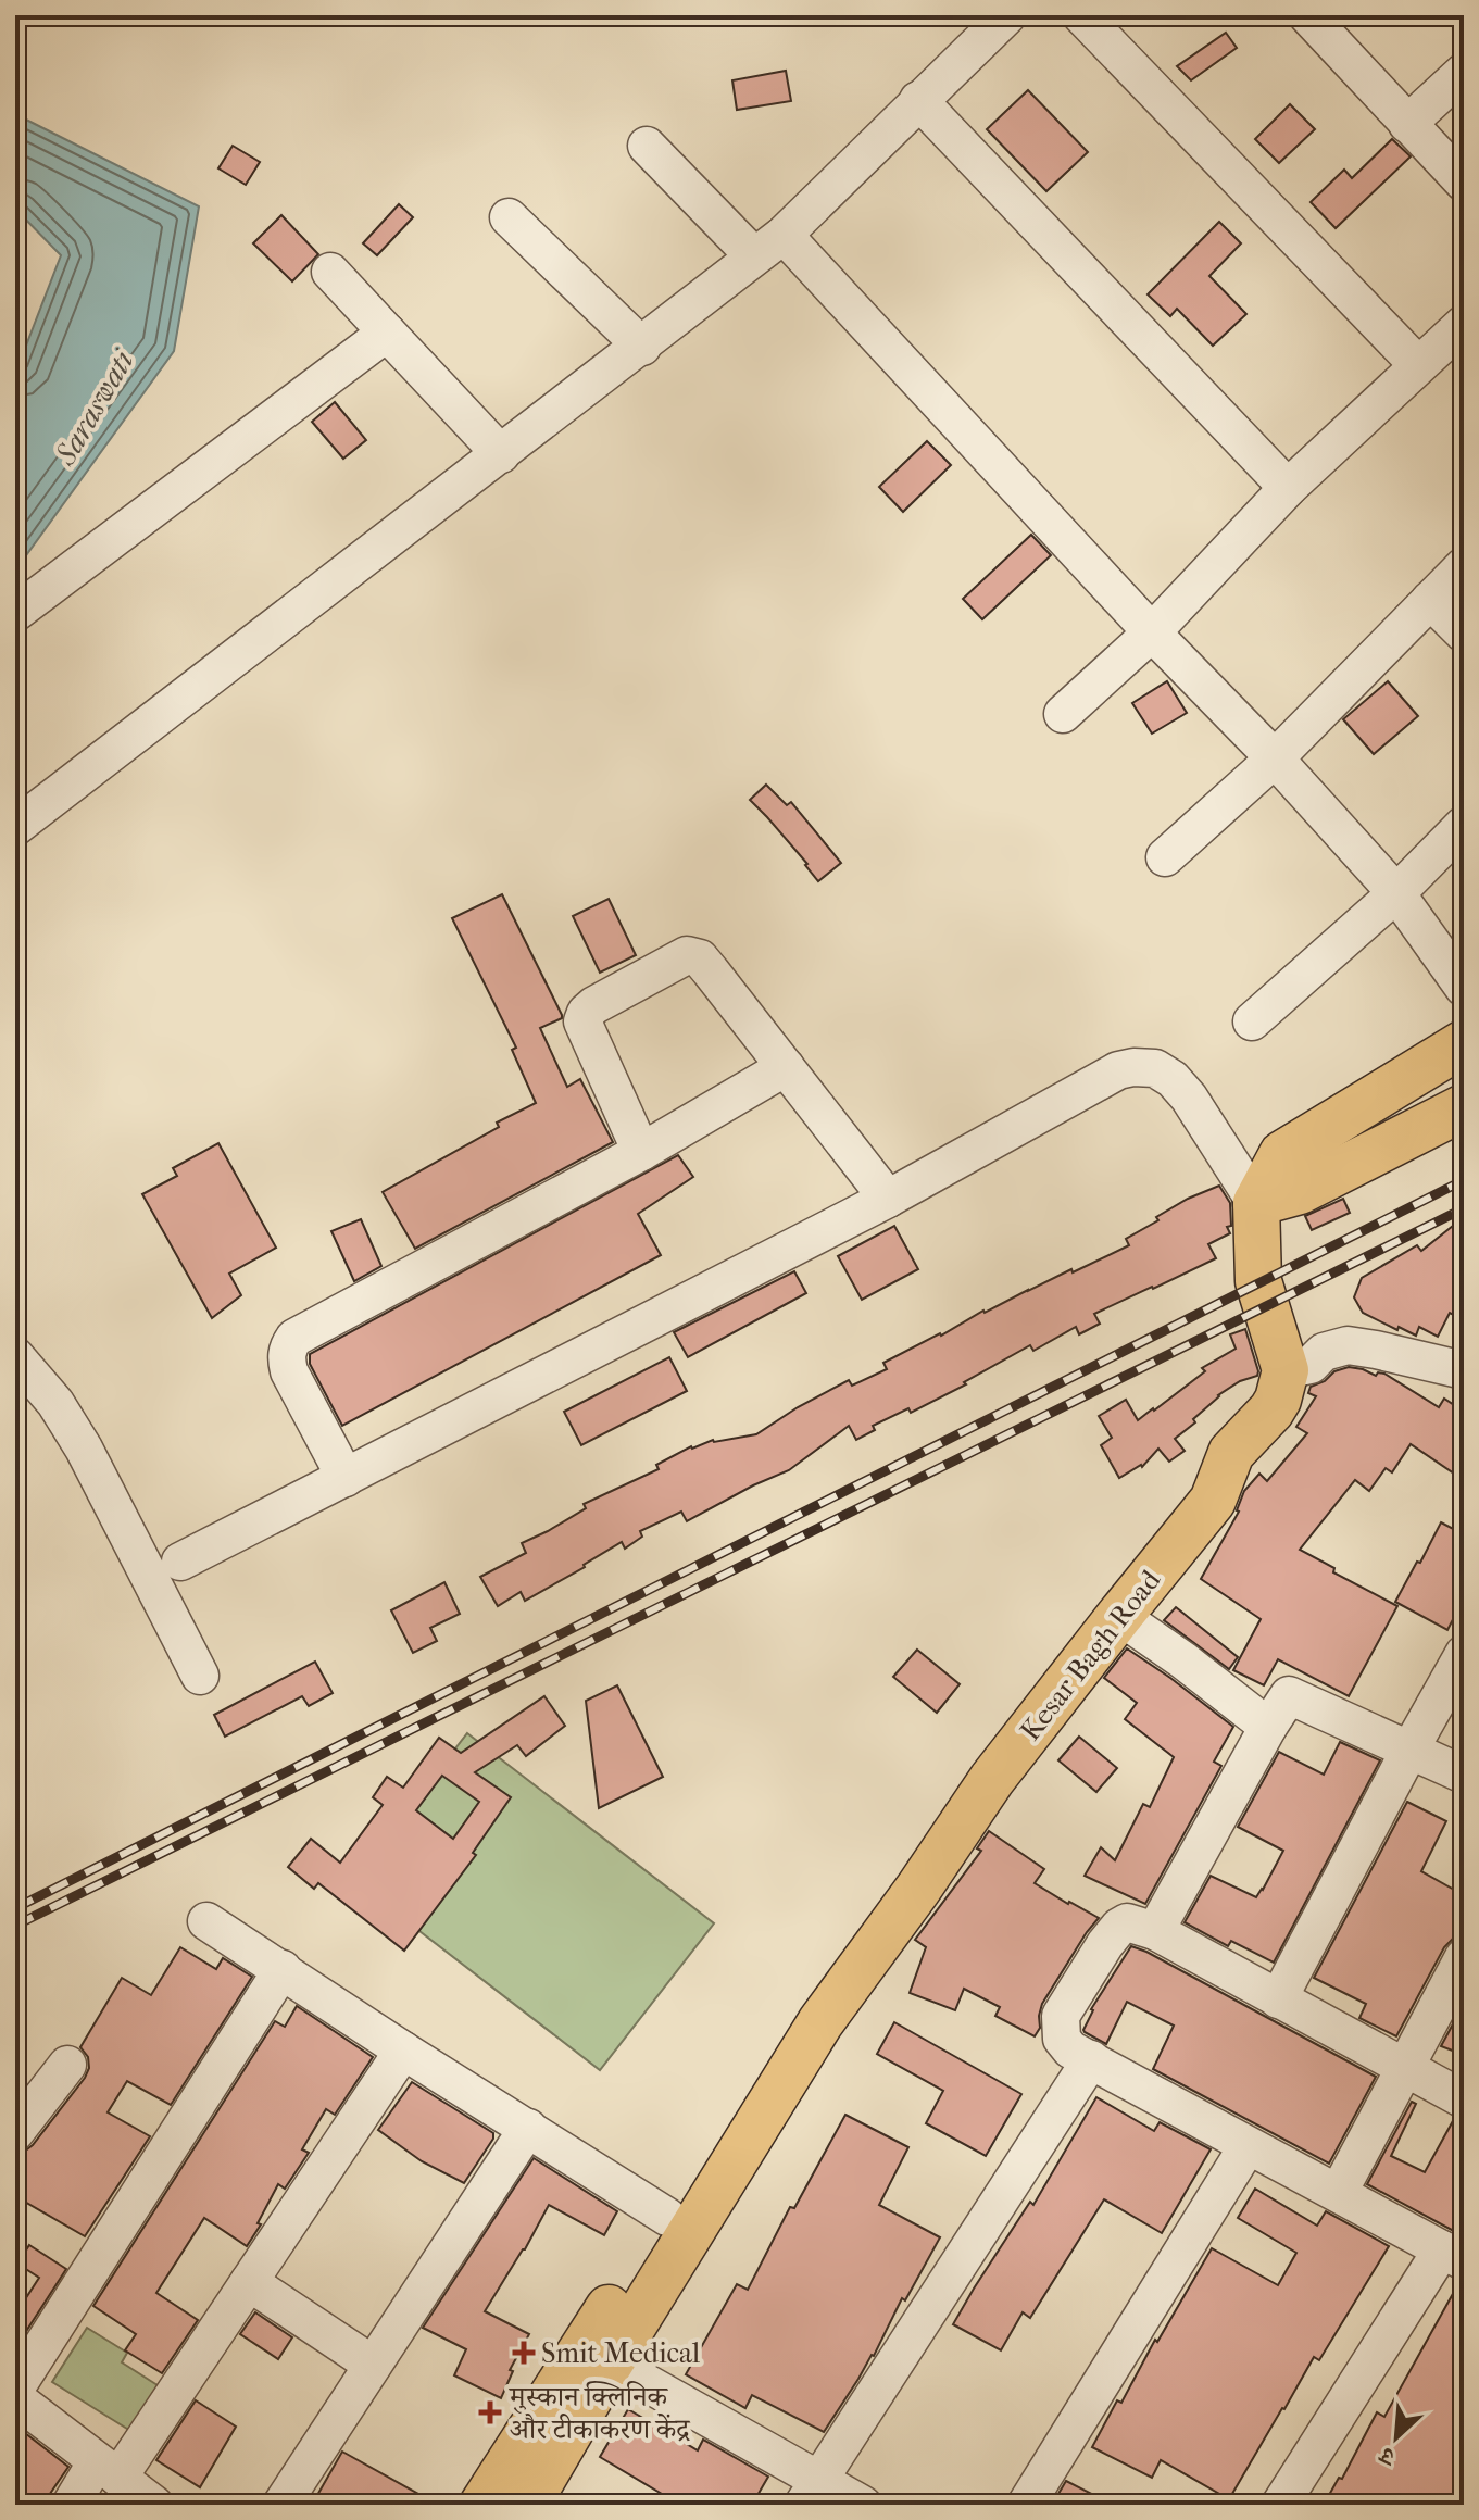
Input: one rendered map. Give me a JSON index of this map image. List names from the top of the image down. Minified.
{"streets":{"main road":["Kesar Bagh Road"]},"water":["Saraswati"],"places":{"health":["Smit Medical","मुस्कान क्लिनिक और टीकाकरण केंद्र"]},"north":"bottom left"}
